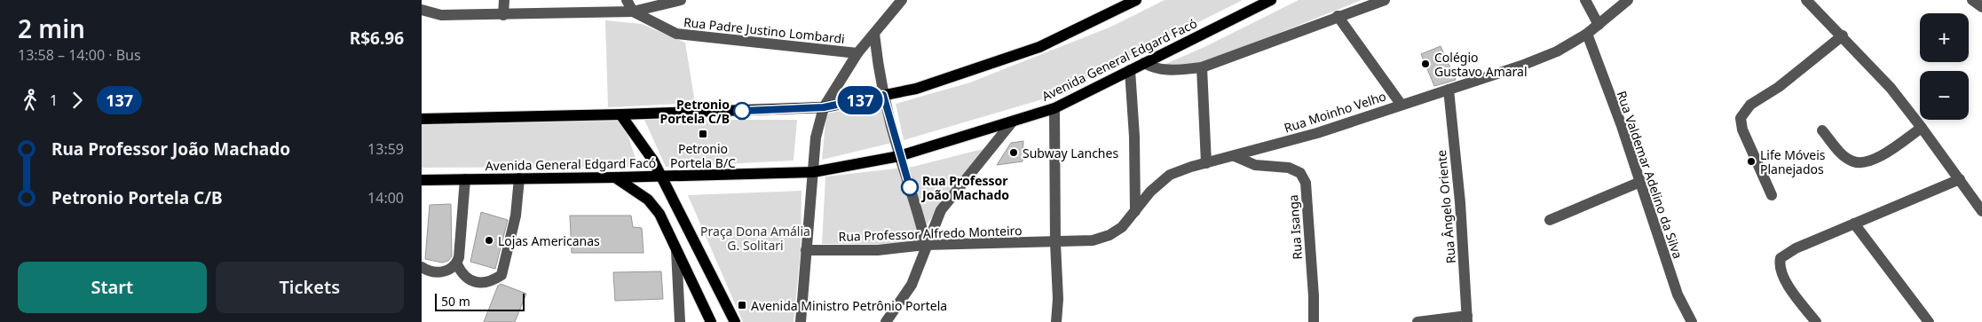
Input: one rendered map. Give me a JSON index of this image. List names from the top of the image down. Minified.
{"streets":{"main road":["Avenida General Edgard Facó"],"street":["Rua Padre Justino Lombardi","Rua Moinho Velho","Rua Valdemar Adelino da Silva","Rua Ângelo Oriente","Rua Isanga","Rua Professor Alfredo Monteiro"]},"crossings":[["Rua Moinho Velho","Rua Valdemar Adelino da Silva"],["Rua Moinho Velho","Rua Ângelo Oriente"],["Rua Moinho Velho","Rua Isanga"],["Rua Moinho Velho","Rua Professor Alfredo Monteiro"]],"parks":["Praça Dona Amália G. Solitari"],"places":{"other":["Colégio Gustavo Amaral","Petronio Portela C/B","Subway Lanches","Life Móveis Planejados","Rua Professor João Machado","Lojas Americanas"],"transit":["Petronio Portela B/C","Avenida Ministro Petrônio Portela"]},"lines":["bus line 137"],"scale_bar":"50 m","page":{"heading":["2 min","13:58 – 14:00 · Bus","R$6.96"],"on_map":"137","map_buttons":["+","−"],"legs":["1","137"],"list":[{"name":"Rua Professor João Machado","value":"13:59"},{"name":"Petronio Portela C/B","value":"14:00"}],"buttons":["Start","Tickets"],"scale":"50 m"}}
